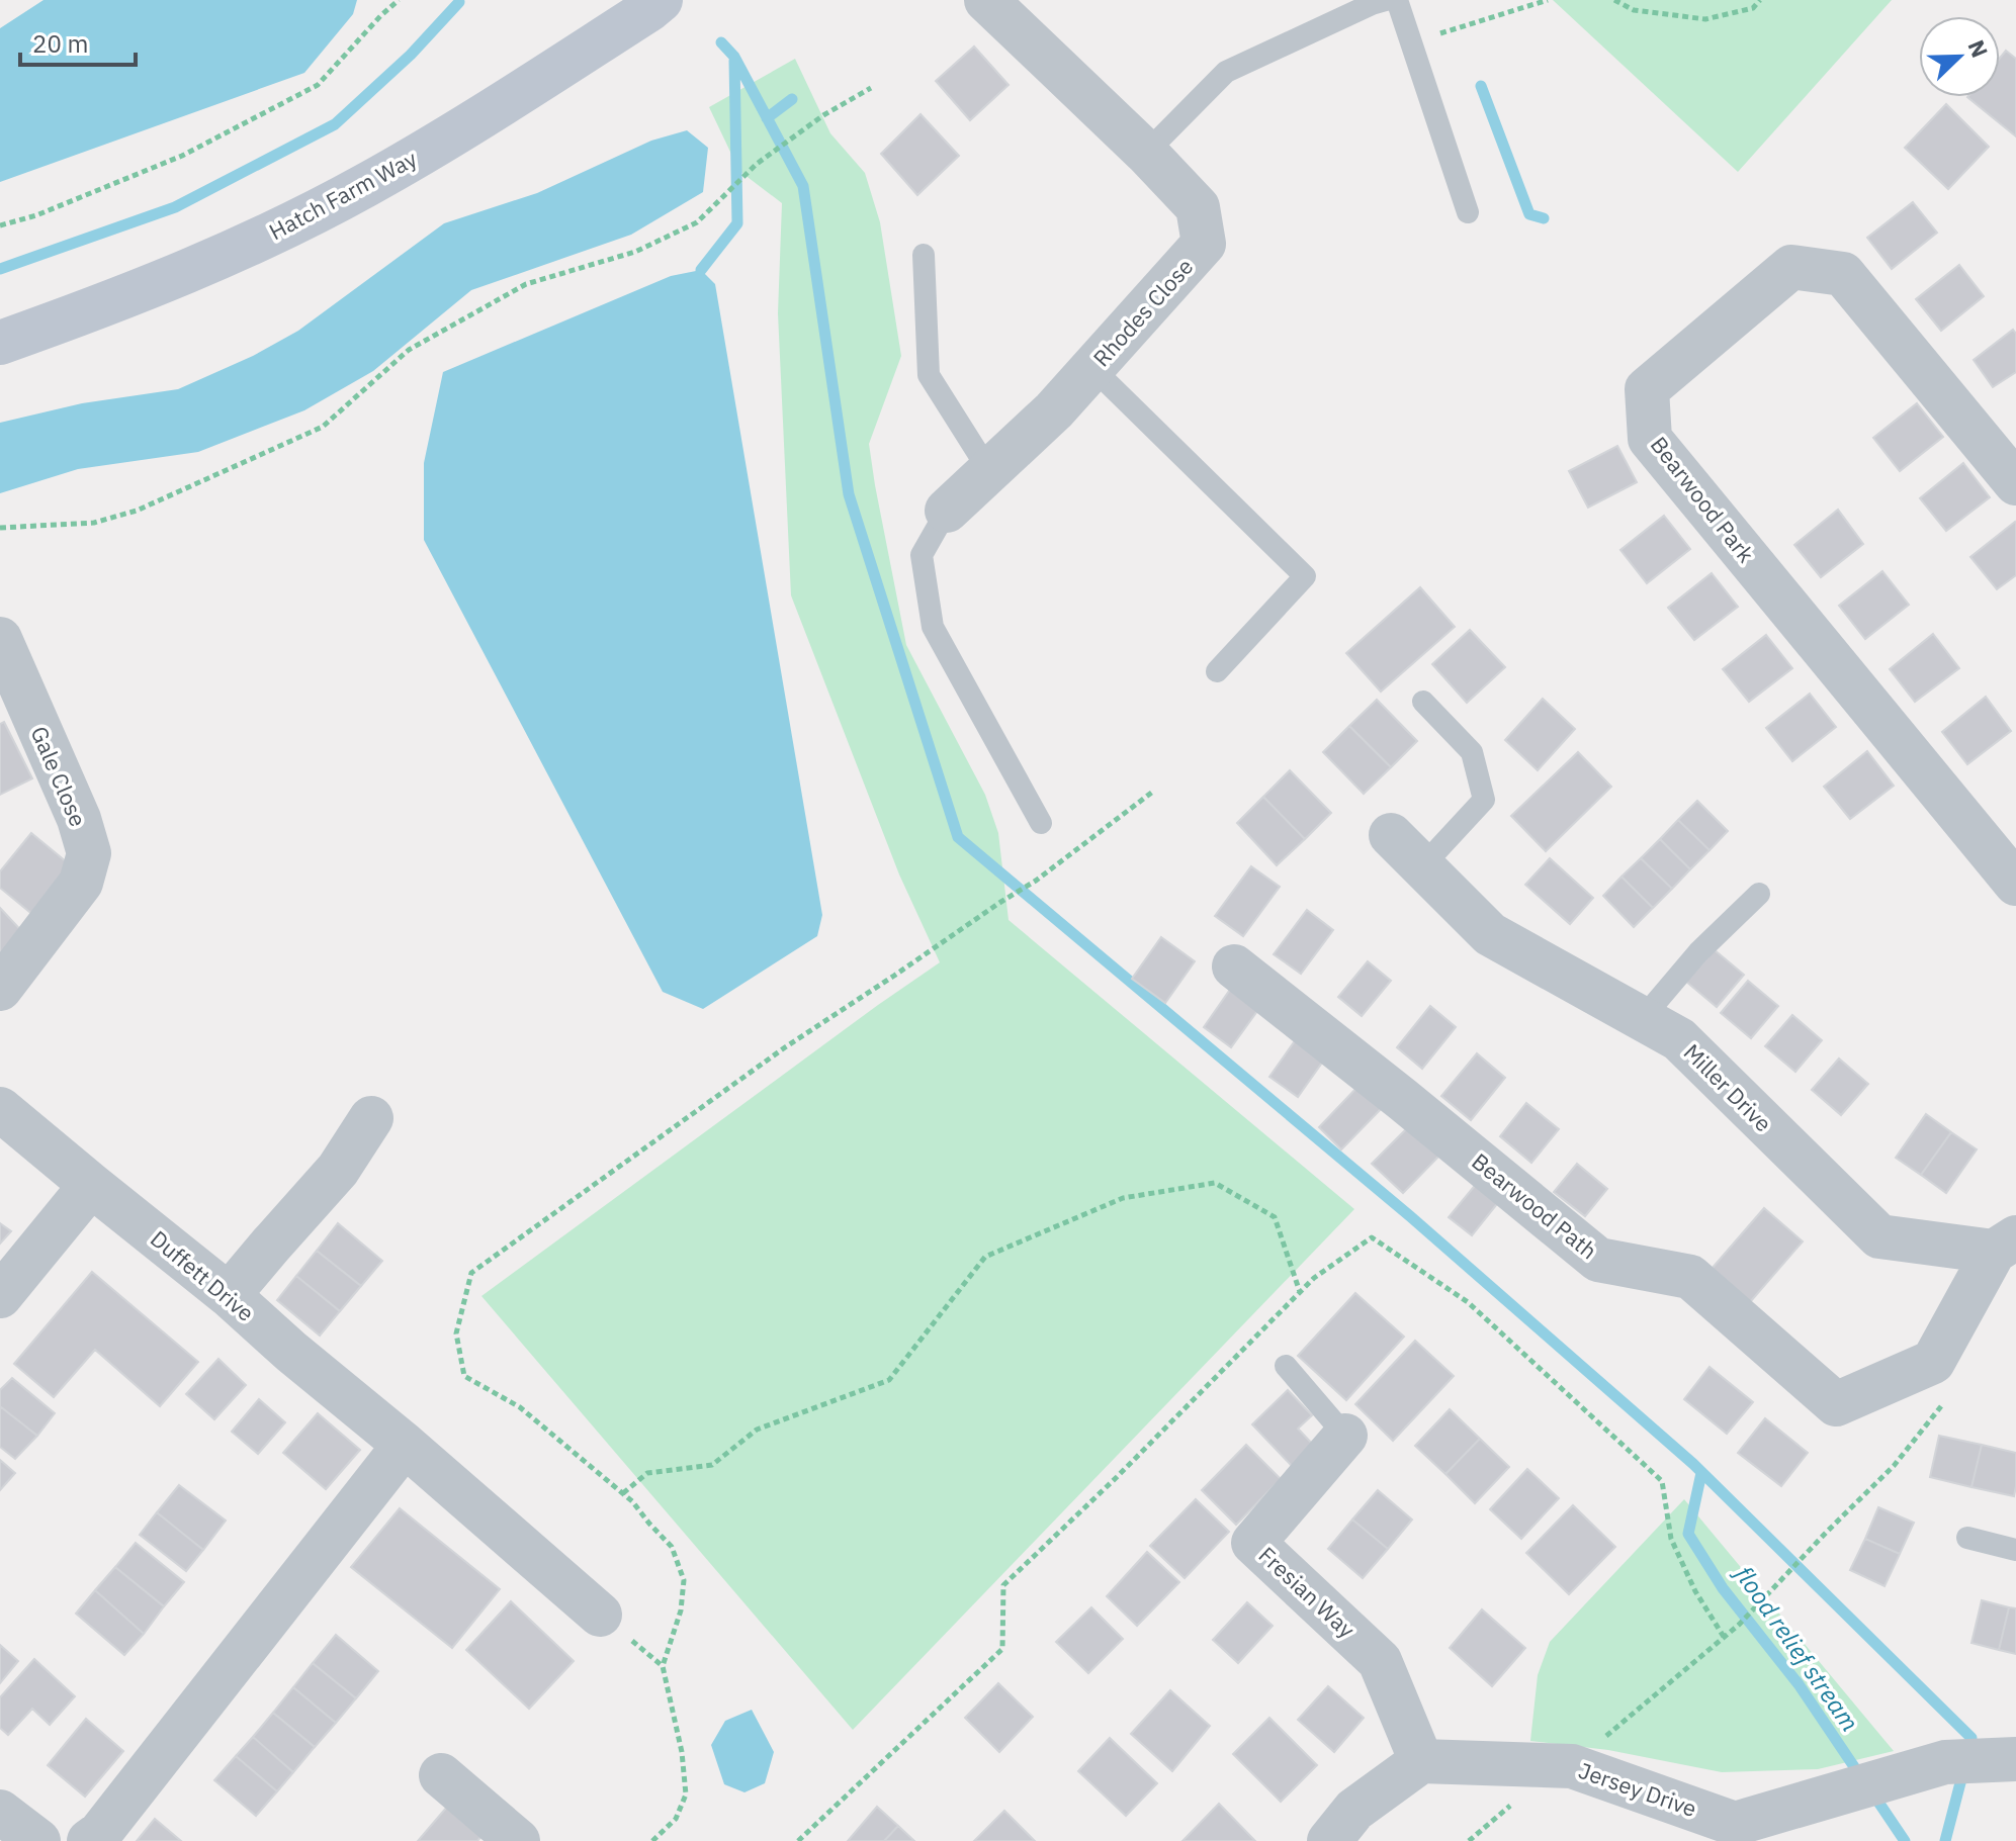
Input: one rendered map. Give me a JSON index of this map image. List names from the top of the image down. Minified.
{"streets":{"street":["Hatch Farm Way","Rhodes Close","Bearwood Park","Gale Close","Miller Drive","Bearwood Path","Duffett Drive","Fresian Way","Jersey Drive"]},"crossings":[["Miller Drive","Bearwood Path"],["Fresian Way","Jersey Drive"]],"water":["flood relief stream"],"scale_bar":"20 m","north":"top right"}
